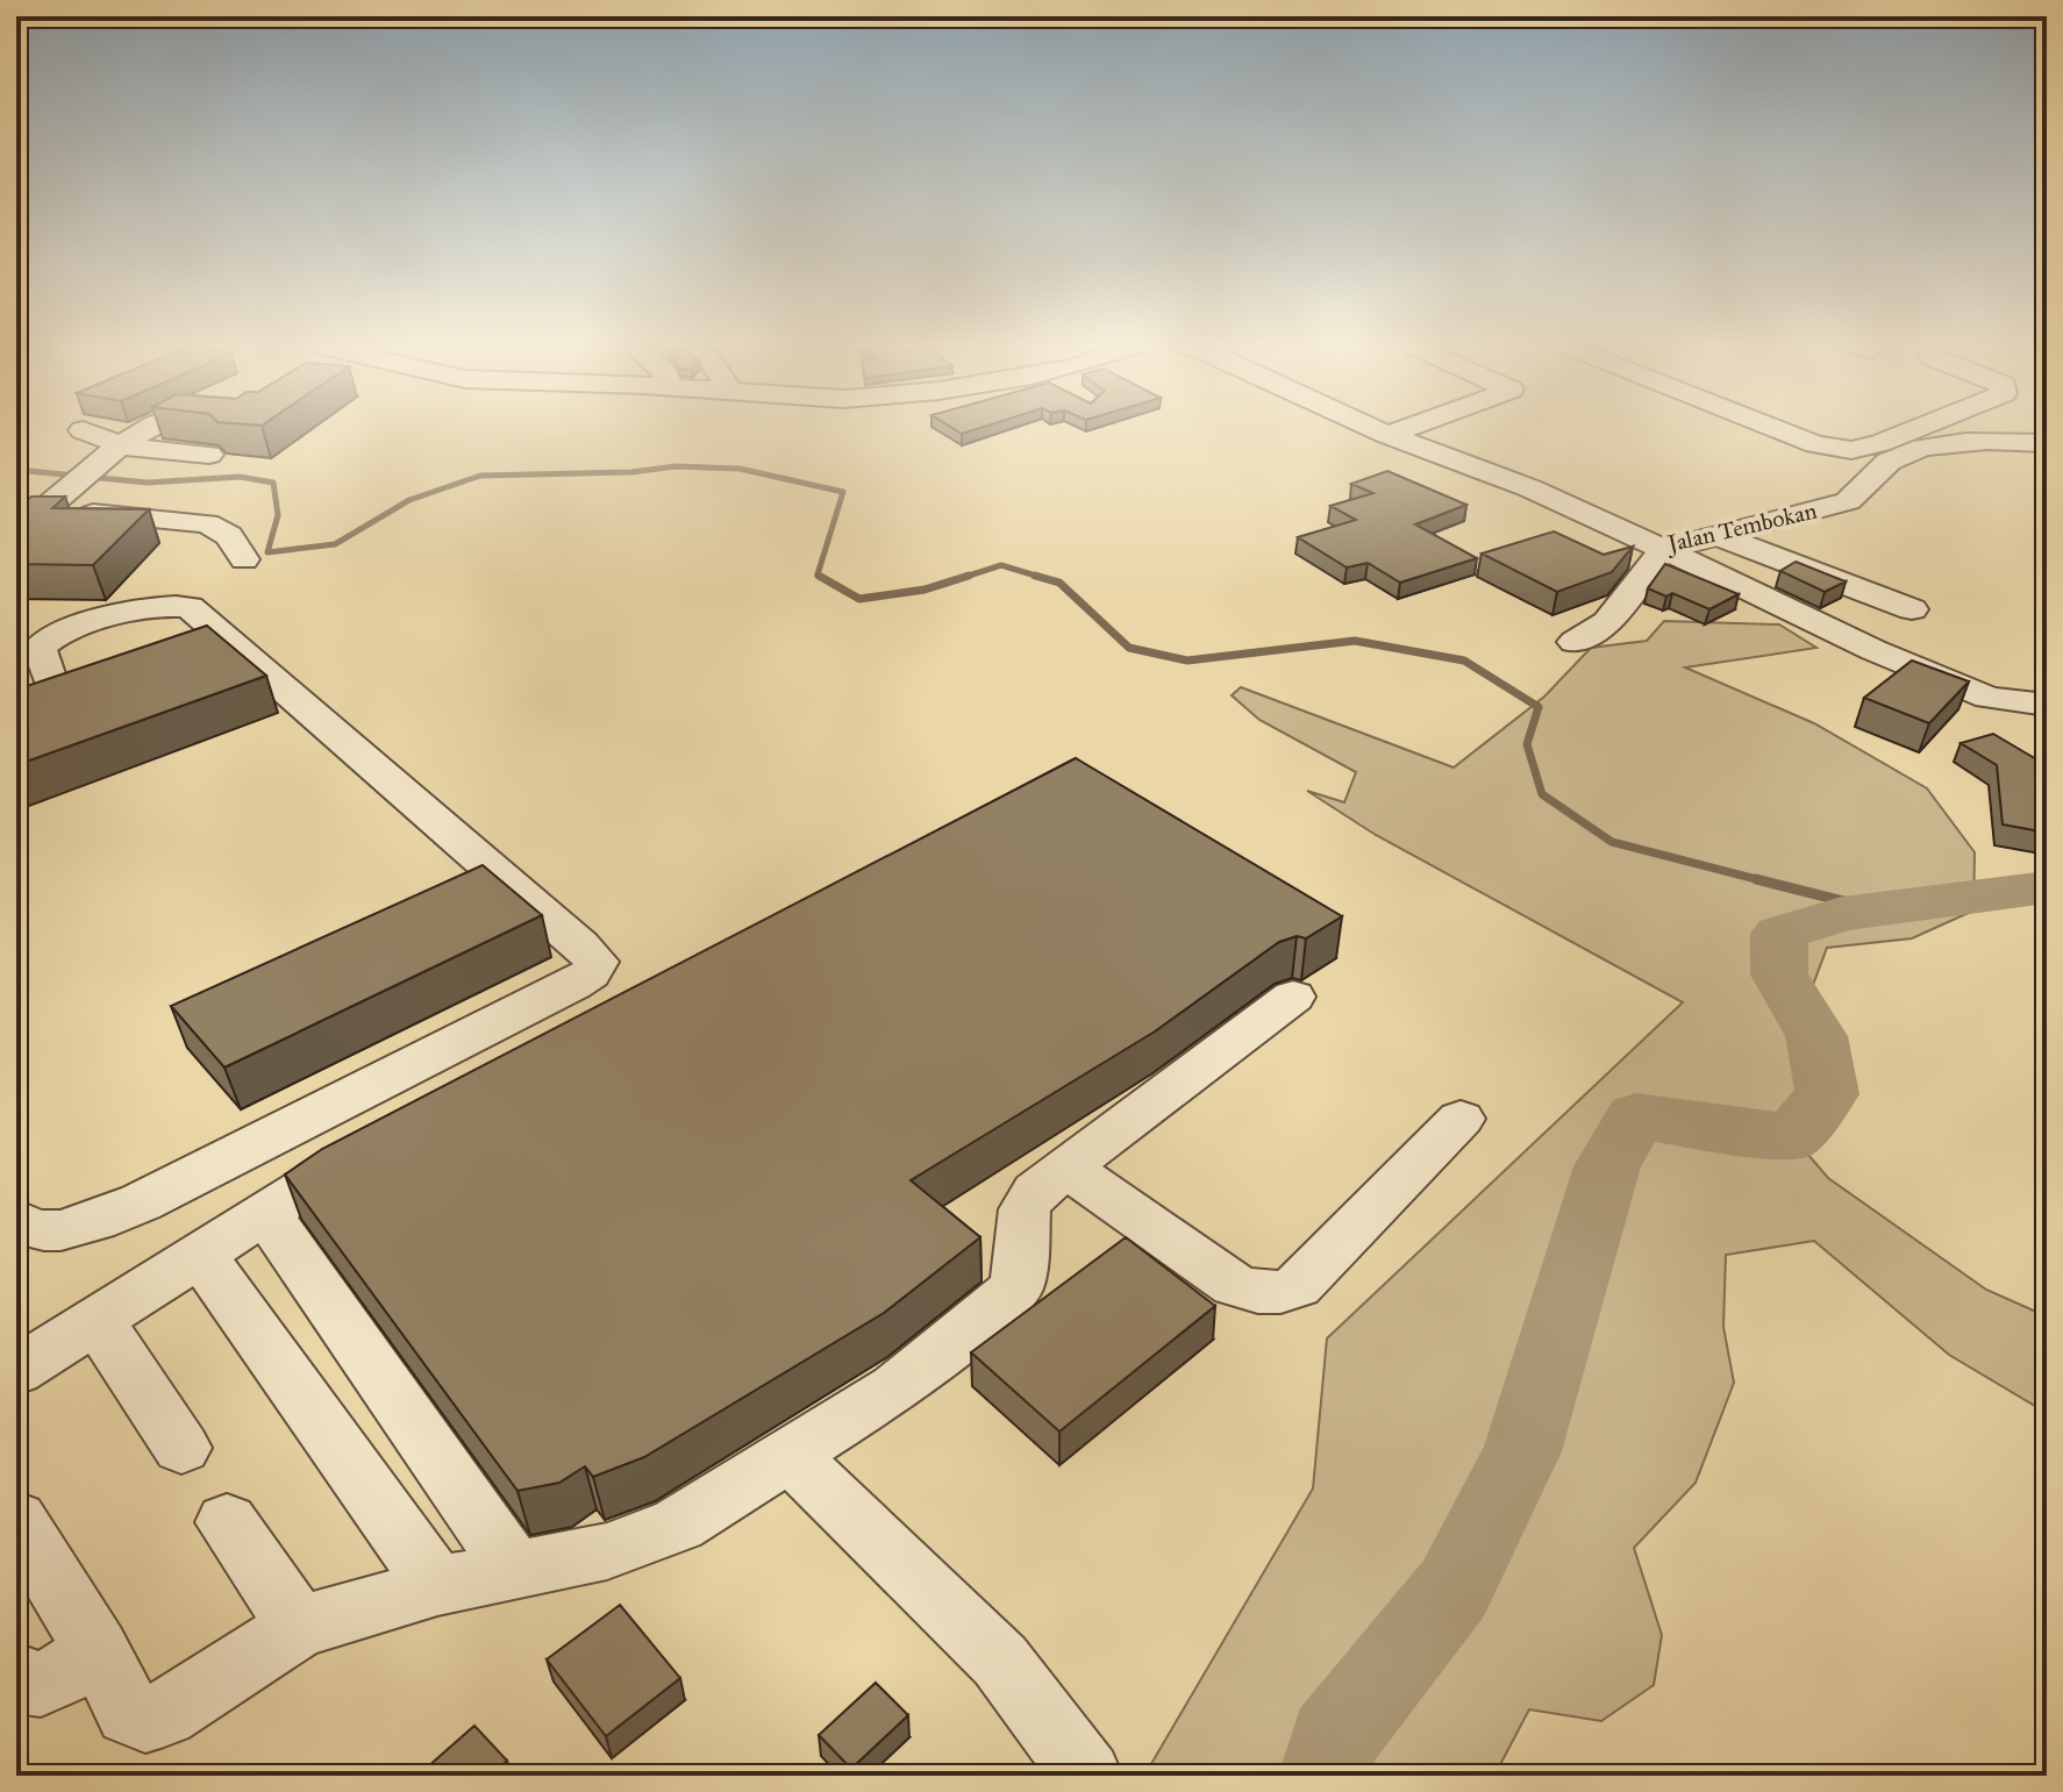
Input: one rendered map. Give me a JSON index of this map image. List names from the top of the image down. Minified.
{"streets":{"street":["Jalan Tembokan"]}}
